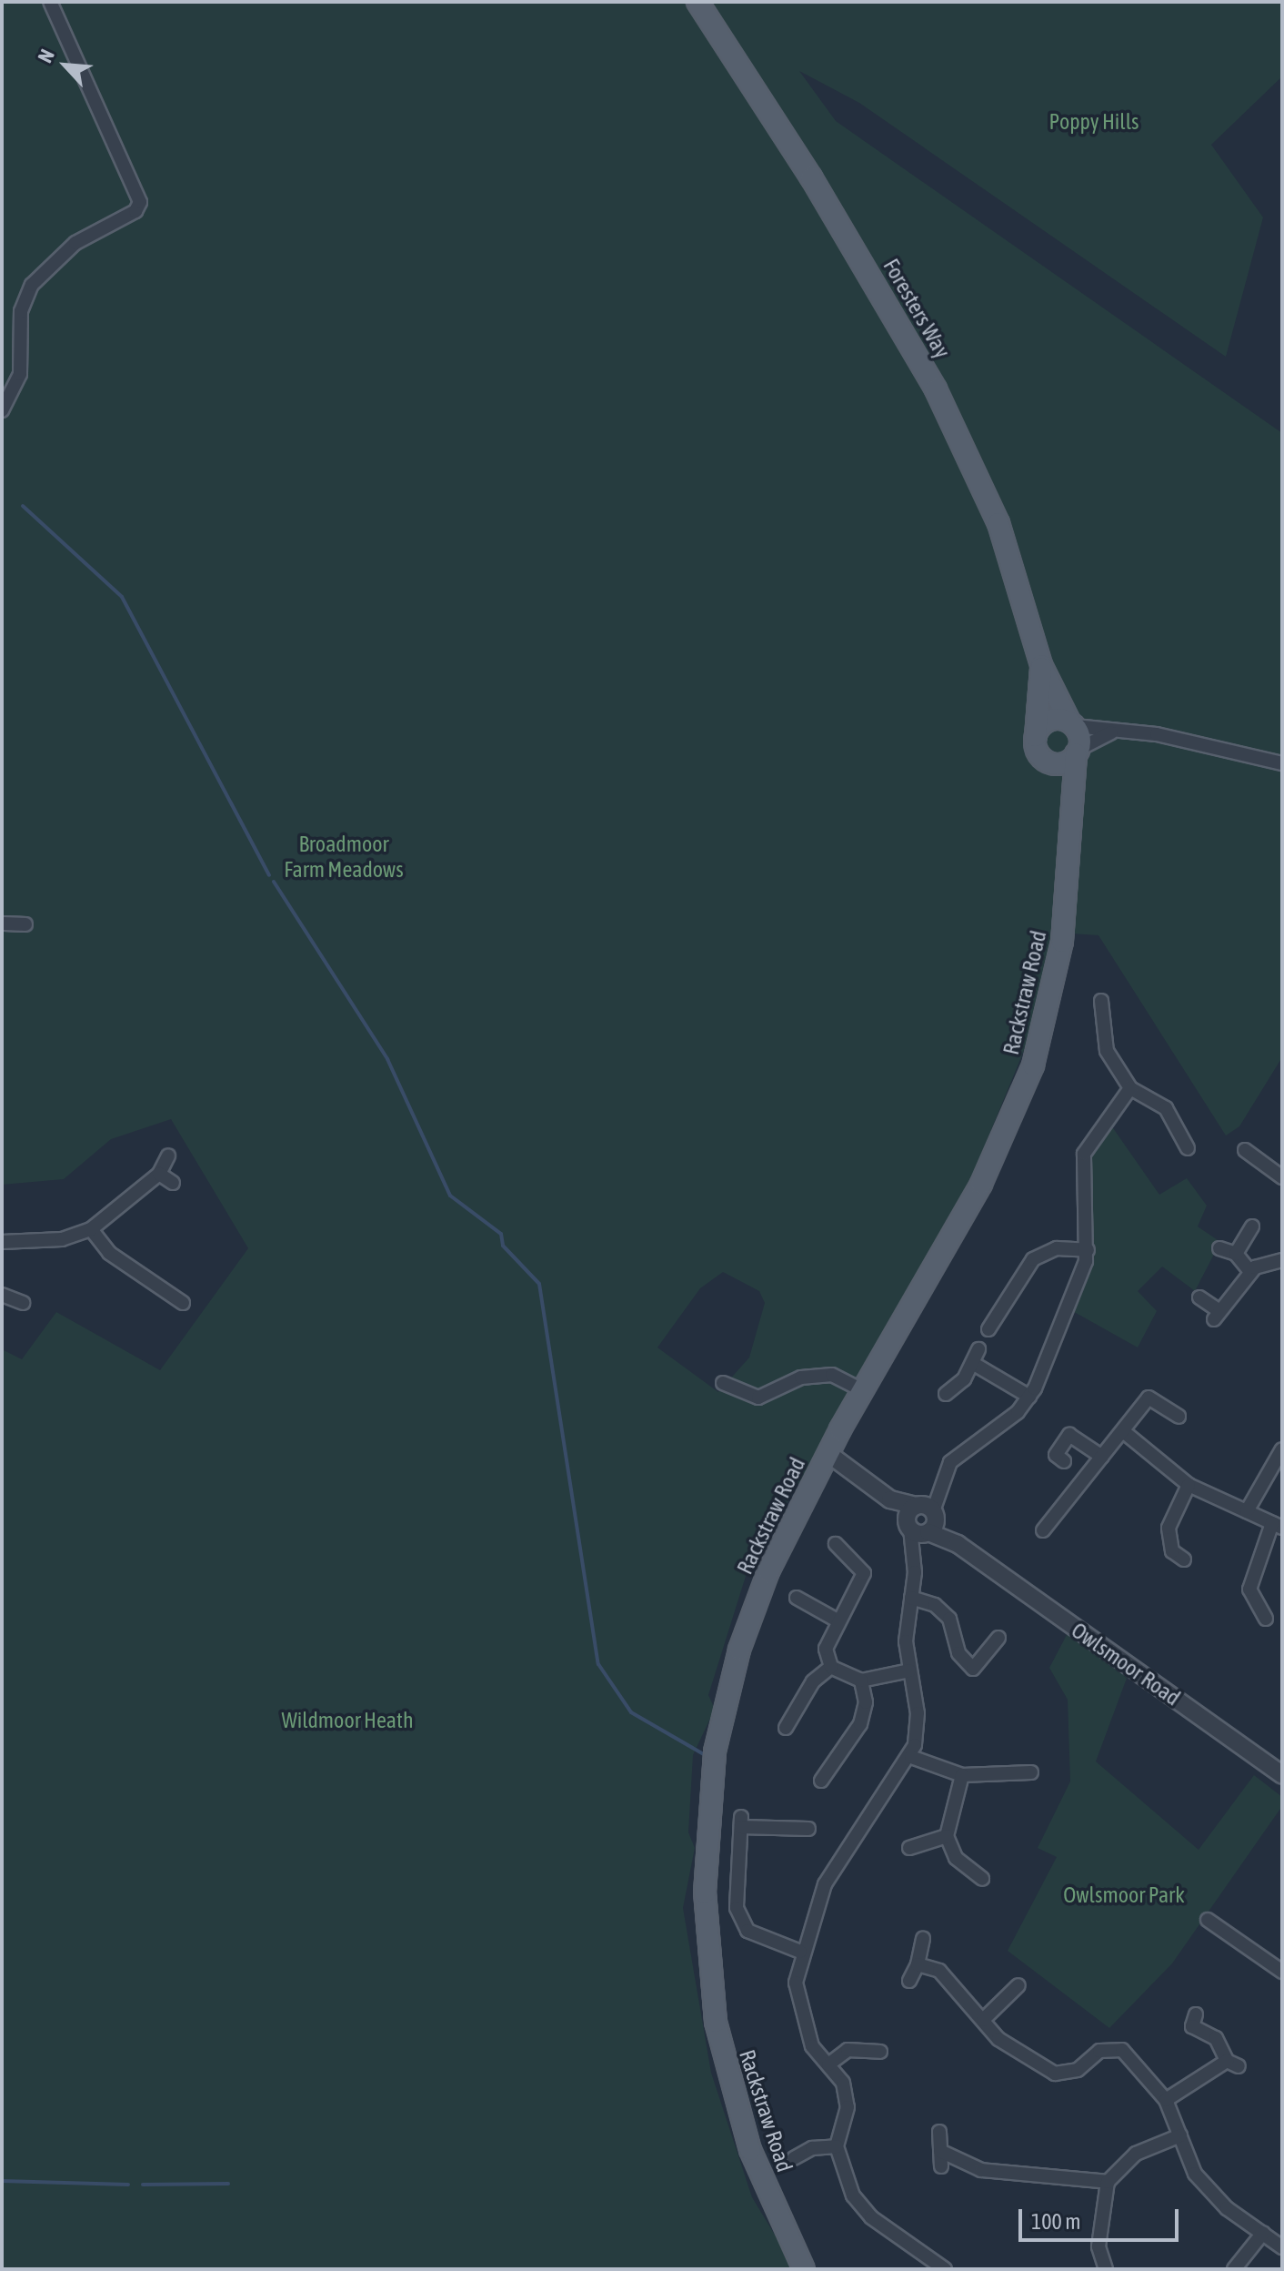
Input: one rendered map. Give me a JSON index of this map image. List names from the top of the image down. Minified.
{"streets":{"main road":["Foresters Way","Rackstraw Road"],"street":["Owlsmoor Road"]},"crossings":[["Foresters Way","Rackstraw Road"],["Rackstraw Road","Owlsmoor Road"]],"parks":["Poppy Hills","Broadmoor Farm Meadows","Wildmoor Heath","Owlsmoor Park"],"scale_bar":"100 m","north":"top left"}
